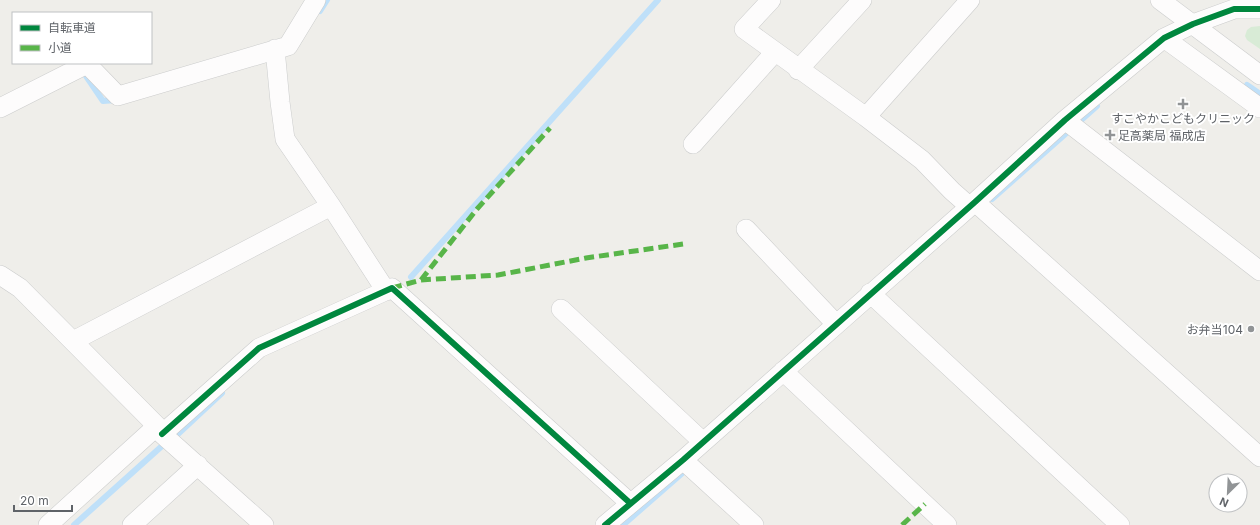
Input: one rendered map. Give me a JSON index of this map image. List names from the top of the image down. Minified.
{"places":{"health":["すこやかこどもクリニック","足高薬局 福成店"],"other":["お弁当104"]},"legend":["自転車道","小道"],"scale_bar":"20 m","north":"bottom left"}
